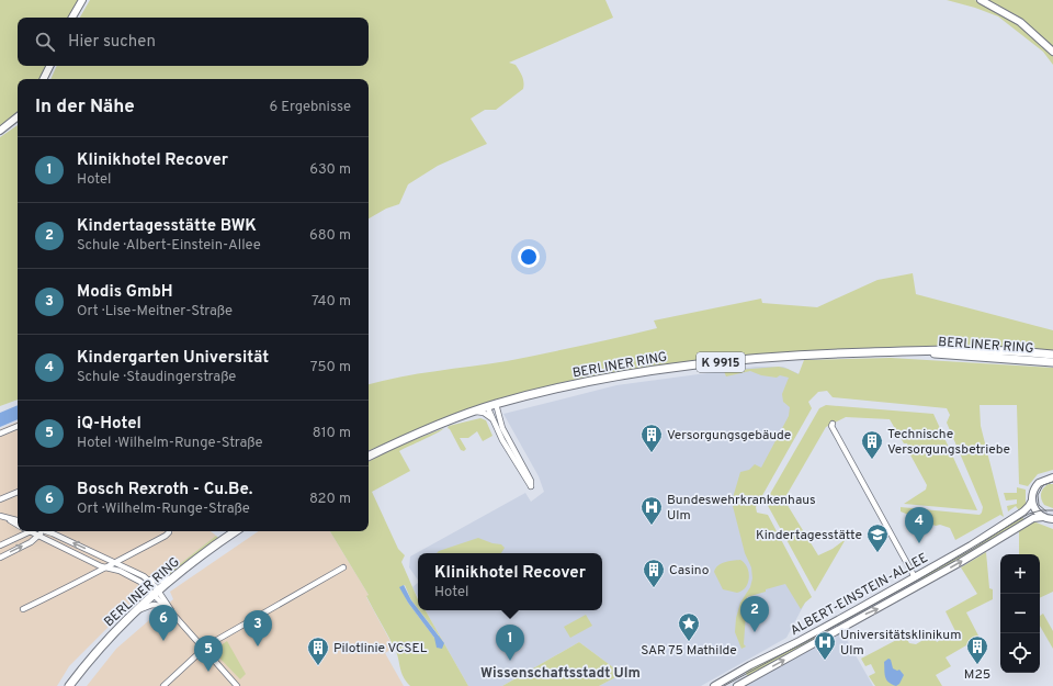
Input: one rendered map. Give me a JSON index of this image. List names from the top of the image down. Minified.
{"streets":{"main road":["BERLINER RING","K 9915"],"street":["ALBERT-EINSTEIN-ALLEE"]},"districts":["Wissenschaftsstadt Ulm"],"places":{"building":["Versorgungsgebäude","Technische Versorgungsbetriebe","Casino","M25","Pilotlinie VCSEL"],"hospital":["Bundeswehrkrankenhaus Ulm","Universitätsklinikum Ulm"],"school or university":["Kindertagesstätte"],"place":["SAR 75 Mathilde"]},"page":{"search":"Hier suchen","heading":["In der Nähe","6 Ergebnisse"],"list":[{"mark":"1","name":"Klinikhotel Recover","note":"Hotel","value":"630 m"},{"mark":"2","name":"Kindertagesstätte BWK","note":"Schule · Albert-Einstein-Allee","value":"680 m"},{"mark":"3","name":"Modis GmbH","note":"Ort · Lise-Meitner-Straße","value":"740 m"},{"mark":"4","name":"Kindergarten Universität","note":"Schule · Staudingerstraße","value":"750 m"},{"mark":"5","name":"iQ-Hotel","note":"Hotel · Wilhelm-Runge-Straße","value":"810 m"},{"mark":"6","name":"Bosch Rexroth - Cu.Be.","note":"Ort · Wilhelm-Runge-Straße","value":"820 m"}],"pins":["4","2","6","3","1","5"],"popup":["Klinikhotel Recover","Hotel"],"map_buttons":["+","−"]}}
